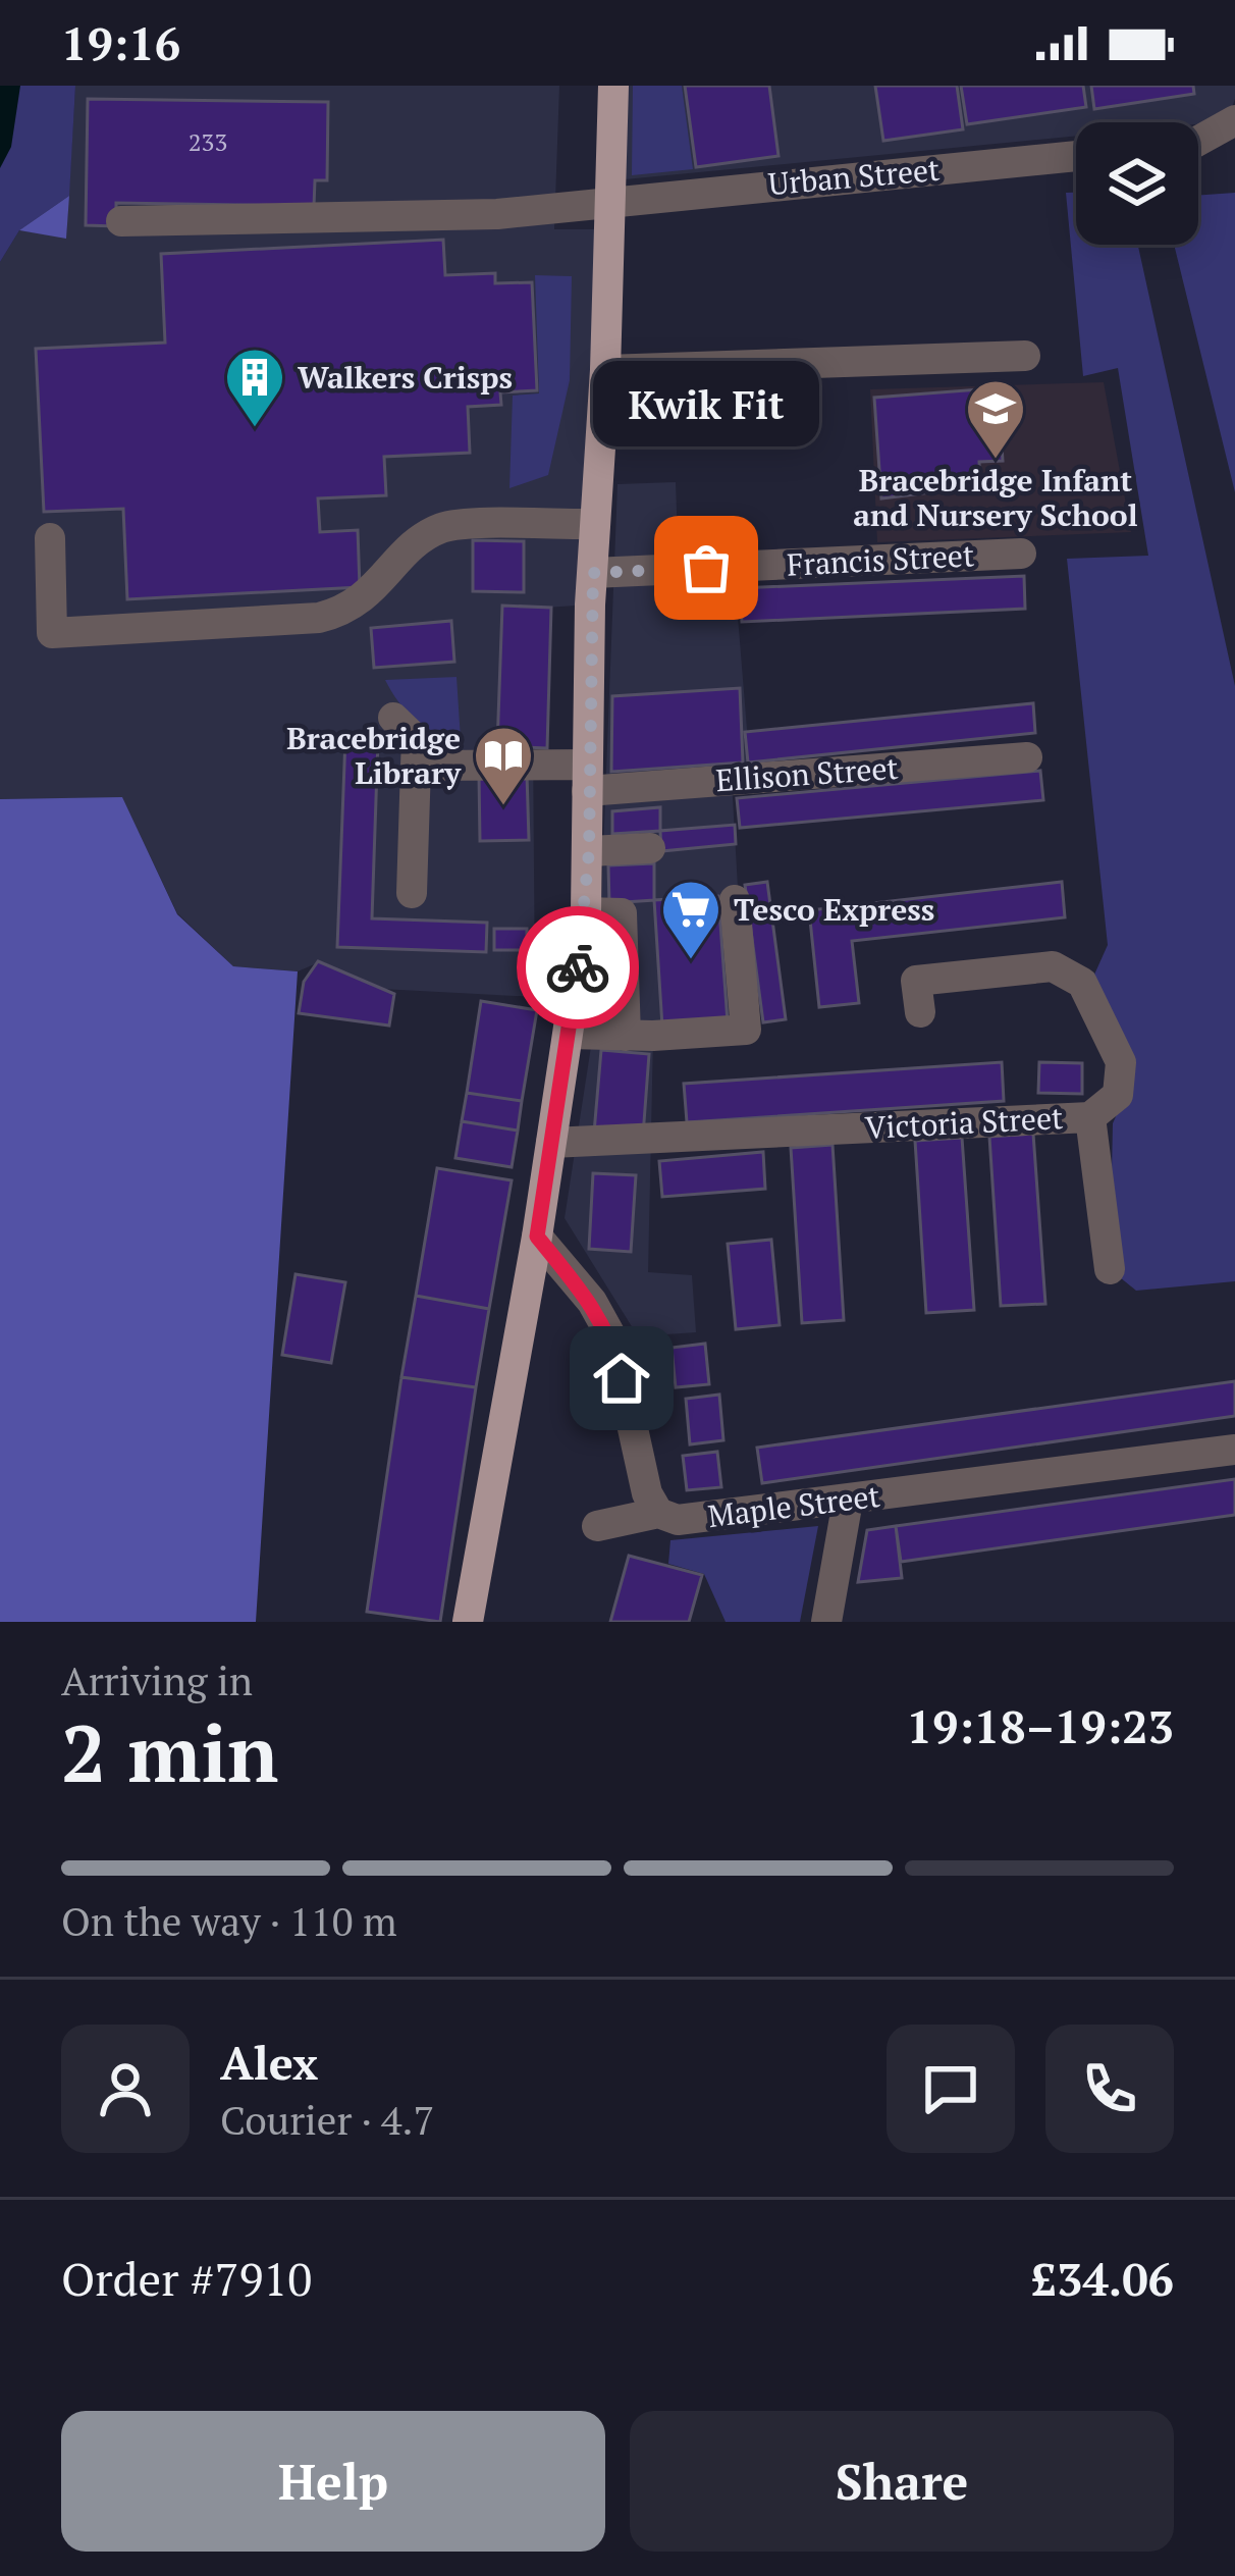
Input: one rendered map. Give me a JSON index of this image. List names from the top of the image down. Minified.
{"streets":{"street":["Urban Street","Francis Street","Ellison Street","Victoria Street","Maple Street"]},"places":{"building":["Walkers Crisps"],"school or university":["Bracebridge Infant and Nursery School"],"other":["Kwik Fit"],"library":["Bracebridge Library"],"supermarket":["Tesco Express"]},"house_numbers":["233"],"page":{"status":"19:16","bubble":"Kwik Fit","heading":["2 min","Arriving in","19:18–19:23"],"panel":["Alex","Courier · 4.7","Order #7910","£34.06"],"bar":"On the way · 110 m","buttons":["Help","Share"]}}
